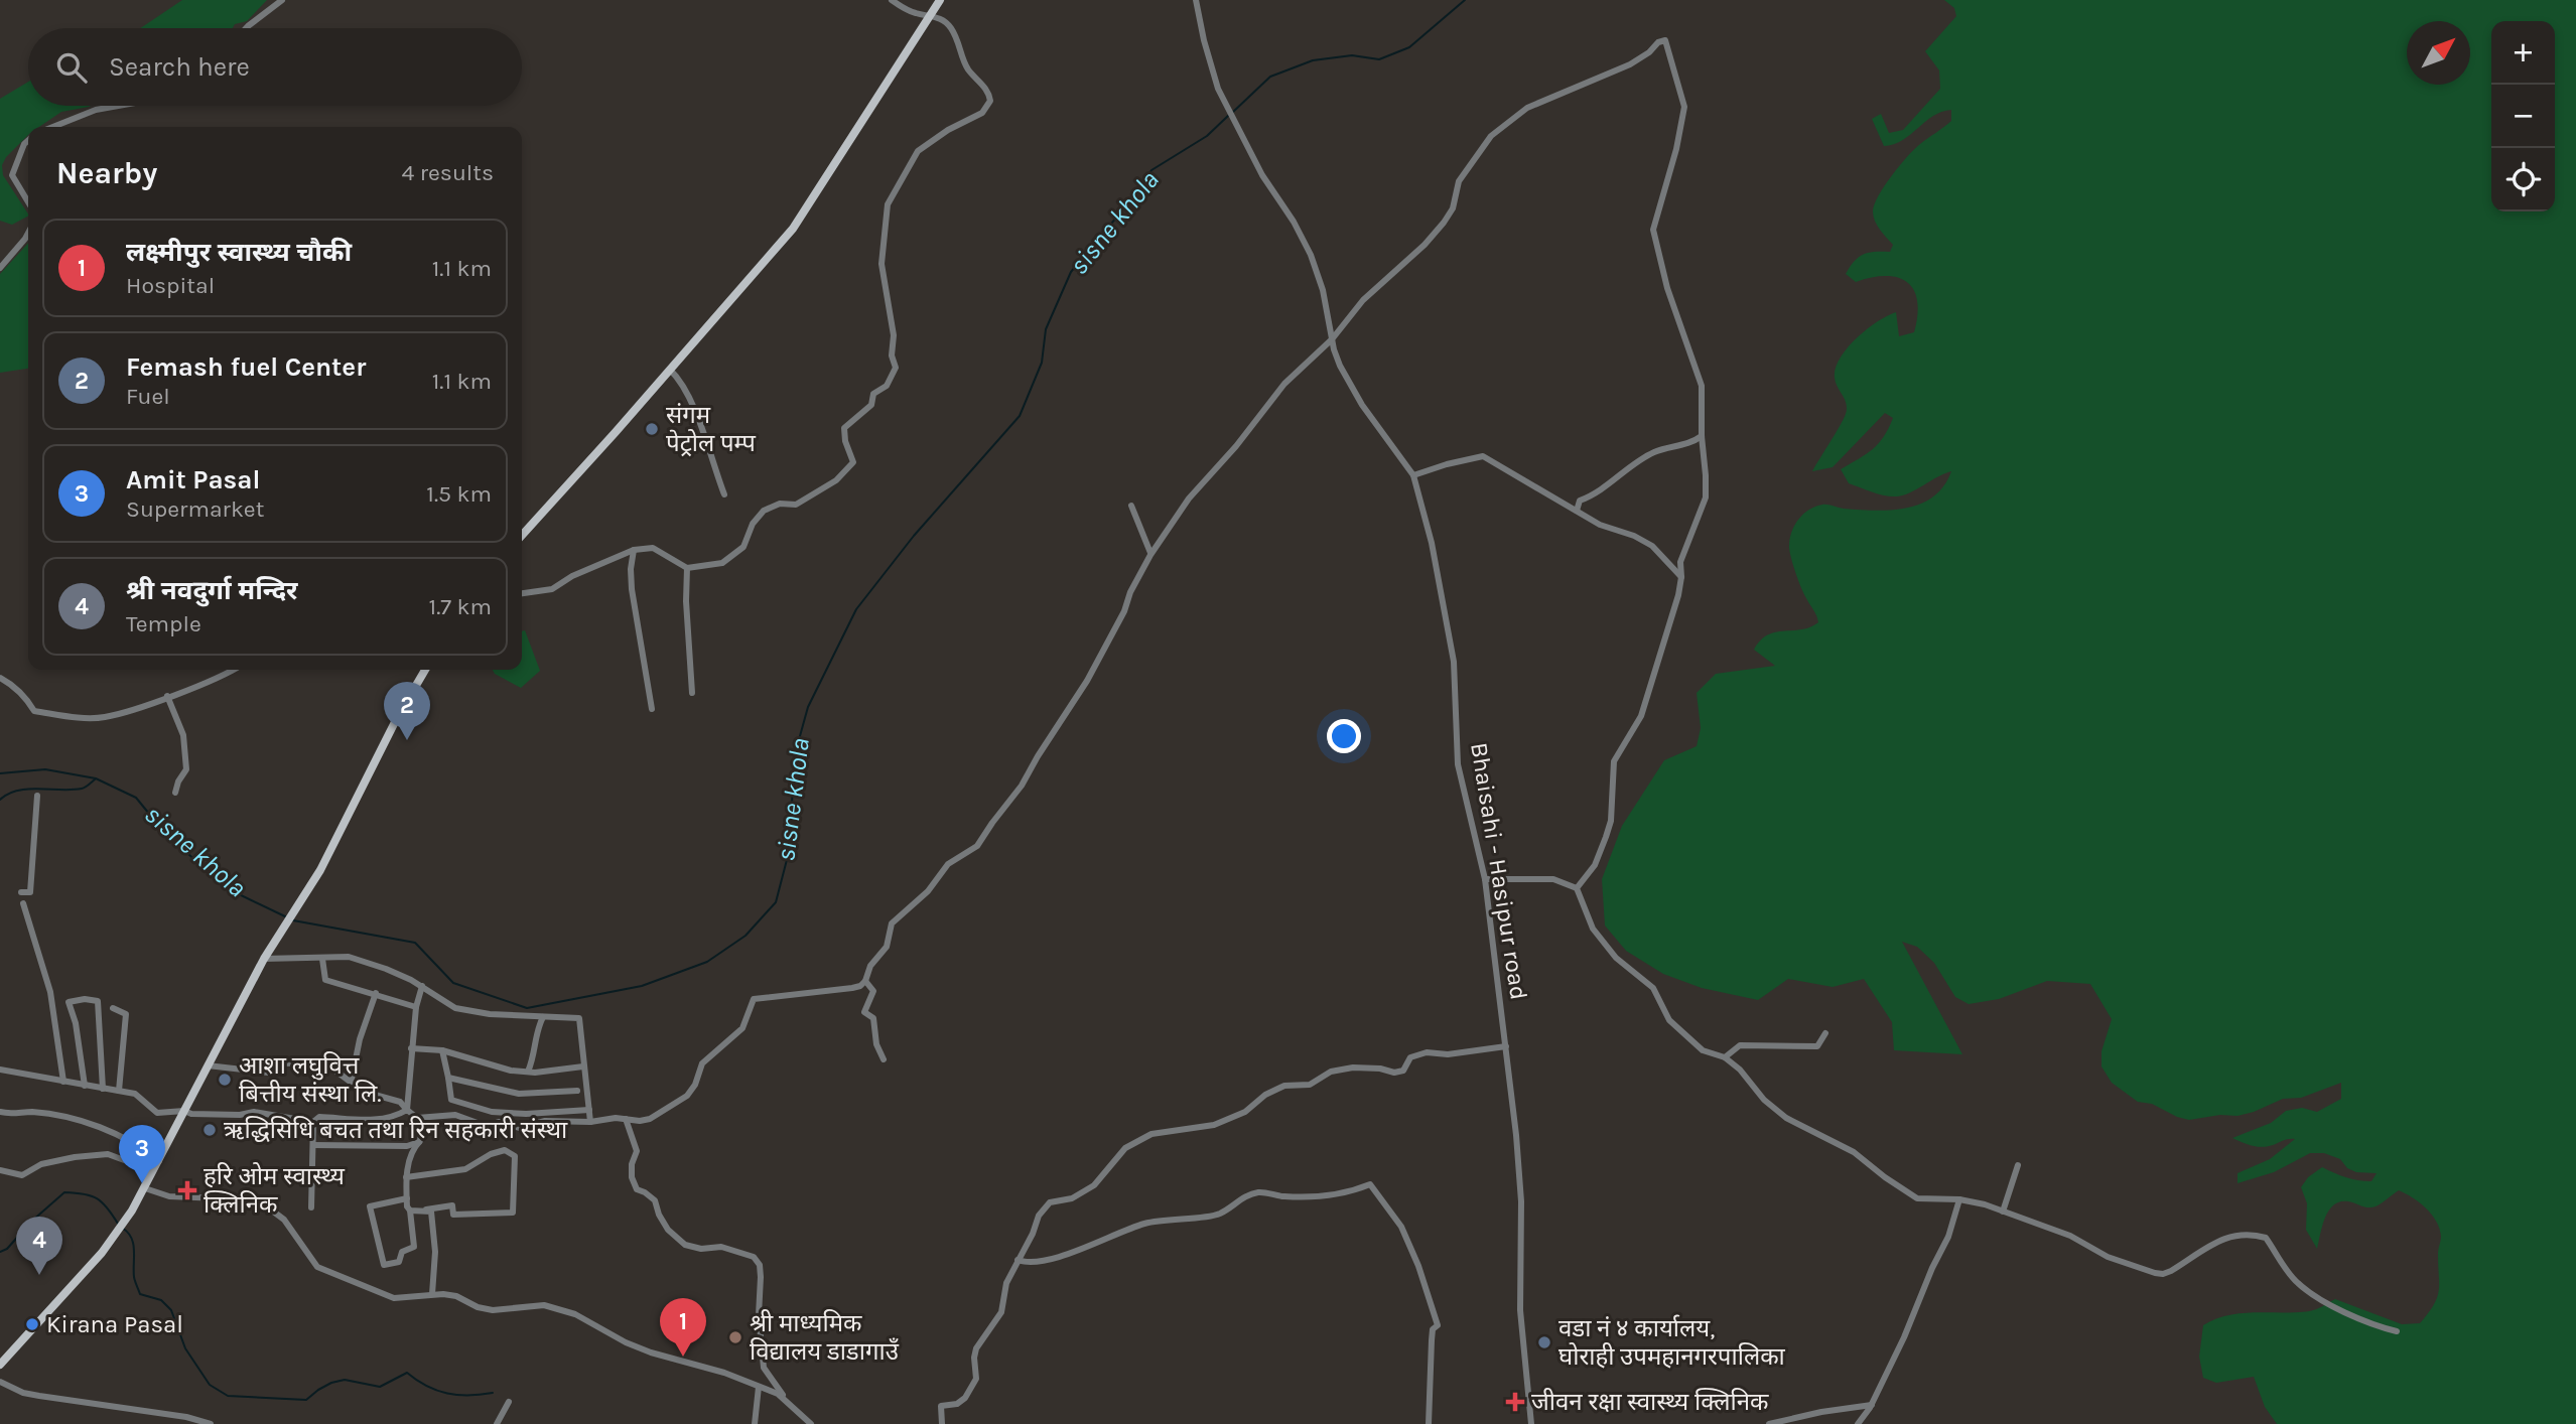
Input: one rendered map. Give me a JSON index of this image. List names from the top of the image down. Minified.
{"streets":{"street":["Bhaisahi - Hasipur road"]},"water":["sisne khola"],"places":{"other":["संगम पेट्रोल पम्प","आशा लघुवित्त बित्तीय संस्था लि.","ऋद्धिसिधि बचत तथा रिन सहकारी संस्था","Kirana Pasal","श्री माध्यमिक विद्यालय डाडागाउँ","वडा नं ४ कार्यालय, घोराही उपमहानगरपालिका"],"health":["हरि ओम स्वास्थ्य क्लिनिक","जीवन रक्षा स्वास्थ्य क्लिनिक"]},"north":"top right","page":{"map_buttons":["+","−"],"search":"Search here","heading":["Nearby","4 results"],"list":[{"mark":"1","name":"लक्ष्मीपुर स्वास्थ्य चौकी","note":"Hospital","value":"1.1 km"},{"mark":"2","name":"Femash fuel Center","note":"Fuel","value":"1.1 km"},{"mark":"3","name":"Amit Pasal","note":"Supermarket","value":"1.5 km"},{"mark":"4","name":"श्री नवदुर्गा मन्दिर","note":"Temple","value":"1.7 km"}],"pins":["2","3","4","1"]}}
